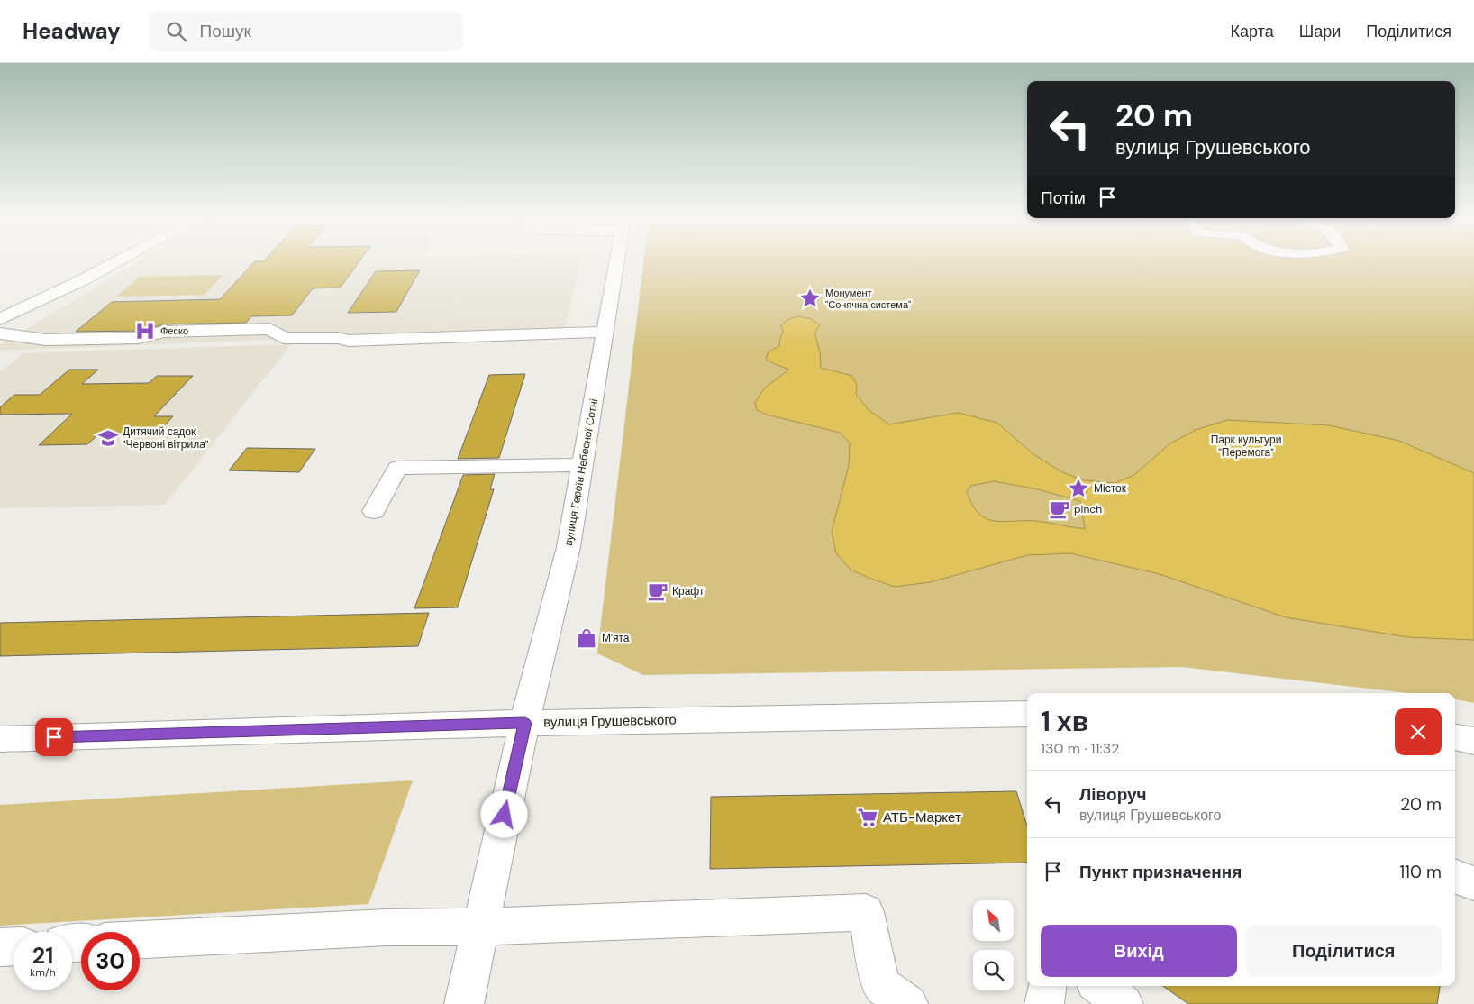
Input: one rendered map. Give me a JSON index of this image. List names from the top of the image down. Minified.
{"streets":{"street":["вулиця Героїв Небесної Сотні","вулиця Грушевського"]},"crossings":[["вулиця Героїв Небесної Сотні","вулиця Грушевського"]],"parks":["Парк культури \"Перемога\""],"places":{"place":["Монумент \"Сонячна система\"","Місток"],"hospital":["Феско"],"school or university":["Дитячий садок \"Червоні вітрила\""],"cafe":["pinch","Крафт"],"shop":["М'ята"],"supermarket":["АТБ-Маркет"]},"north":"top left","page":{"header":"Headway","search":"Пошук","nav":["Карта","Шари","Поділитися"],"turn":["20 m","вулиця Грушевського"],"then":"Потім","heading":["1 хв","130 m · 11:32"],"list":[{"name":"Ліворуч","note":"вулиця Грушевського","value":"20 m"},{"name":"Пункт призначення","value":"110 m"}],"buttons":["Вихід","Поділитися"],"speed":"21 km/h","limit":"30"}}
